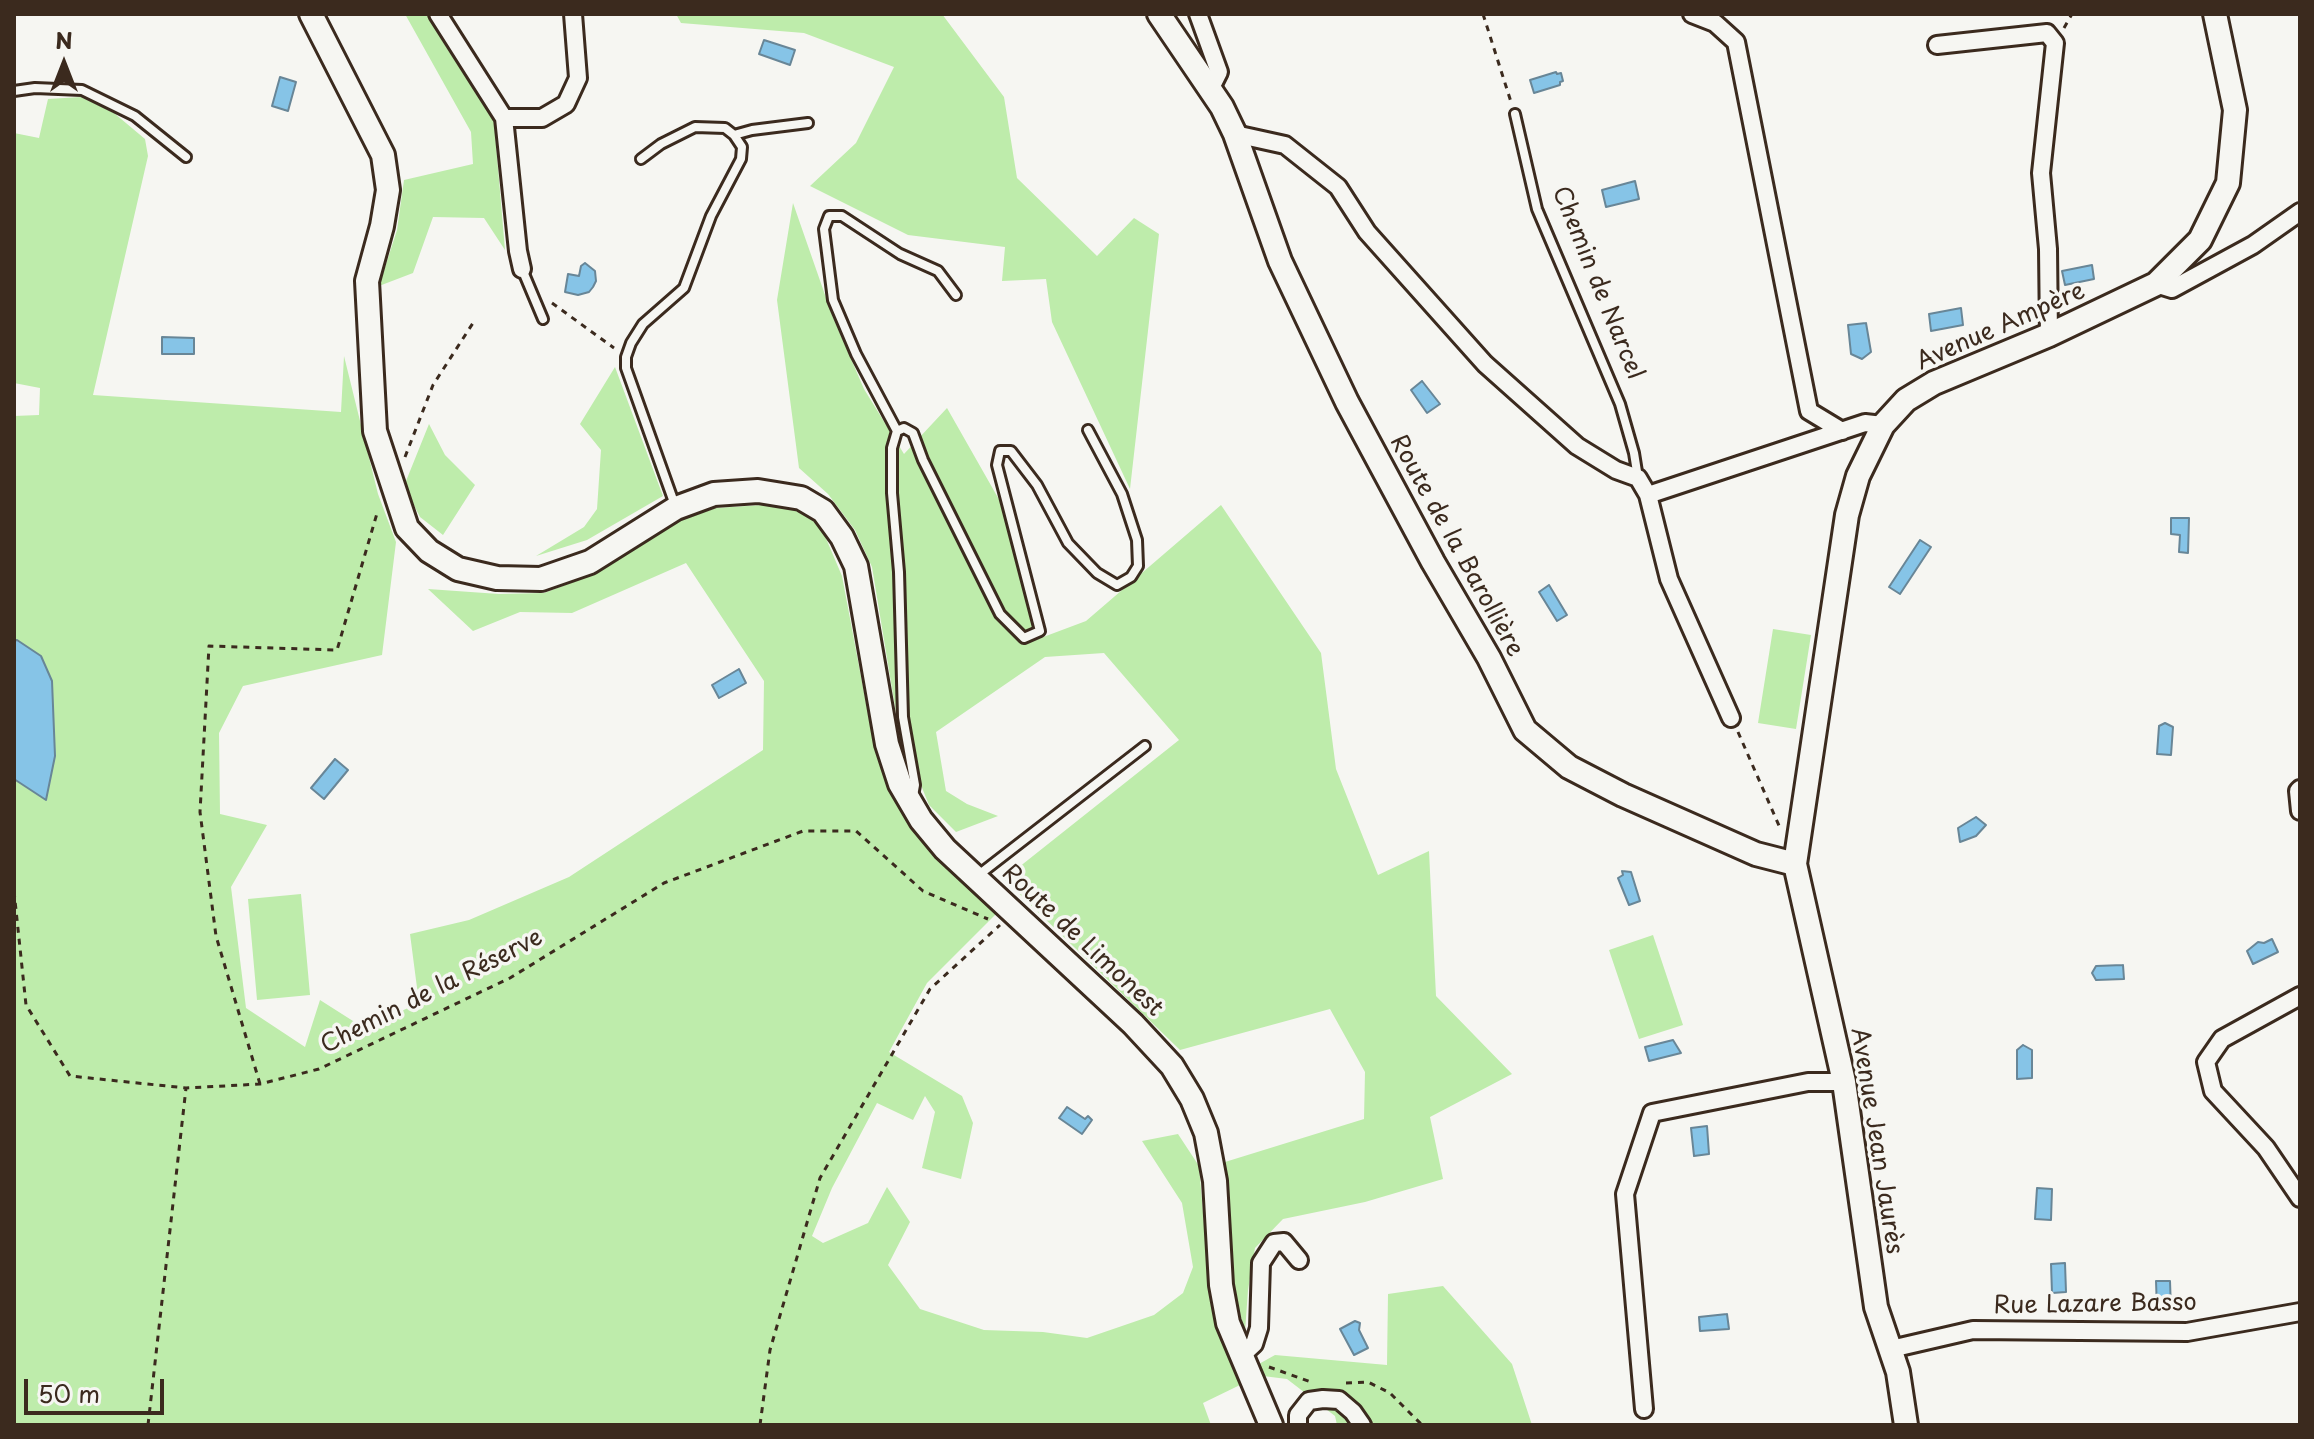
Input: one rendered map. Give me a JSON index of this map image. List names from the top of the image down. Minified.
{"streets":{"street":["Avenue Ampère","Route de la Barollière","Route de Limonest","Avenue Jean Jaurès","Rue Lazare Basso"],"lane":["Chemin de Narcel"],"path":["Chemin de la Réserve"]},"crossings":[["Avenue Ampère","Route de la Barollière"],["Avenue Ampère","Avenue Jean Jaurès"],["Route de la Barollière","Avenue Jean Jaurès"],["Avenue Jean Jaurès","Rue Lazare Basso"]],"scale_bar":"50 m","north":"top"}
